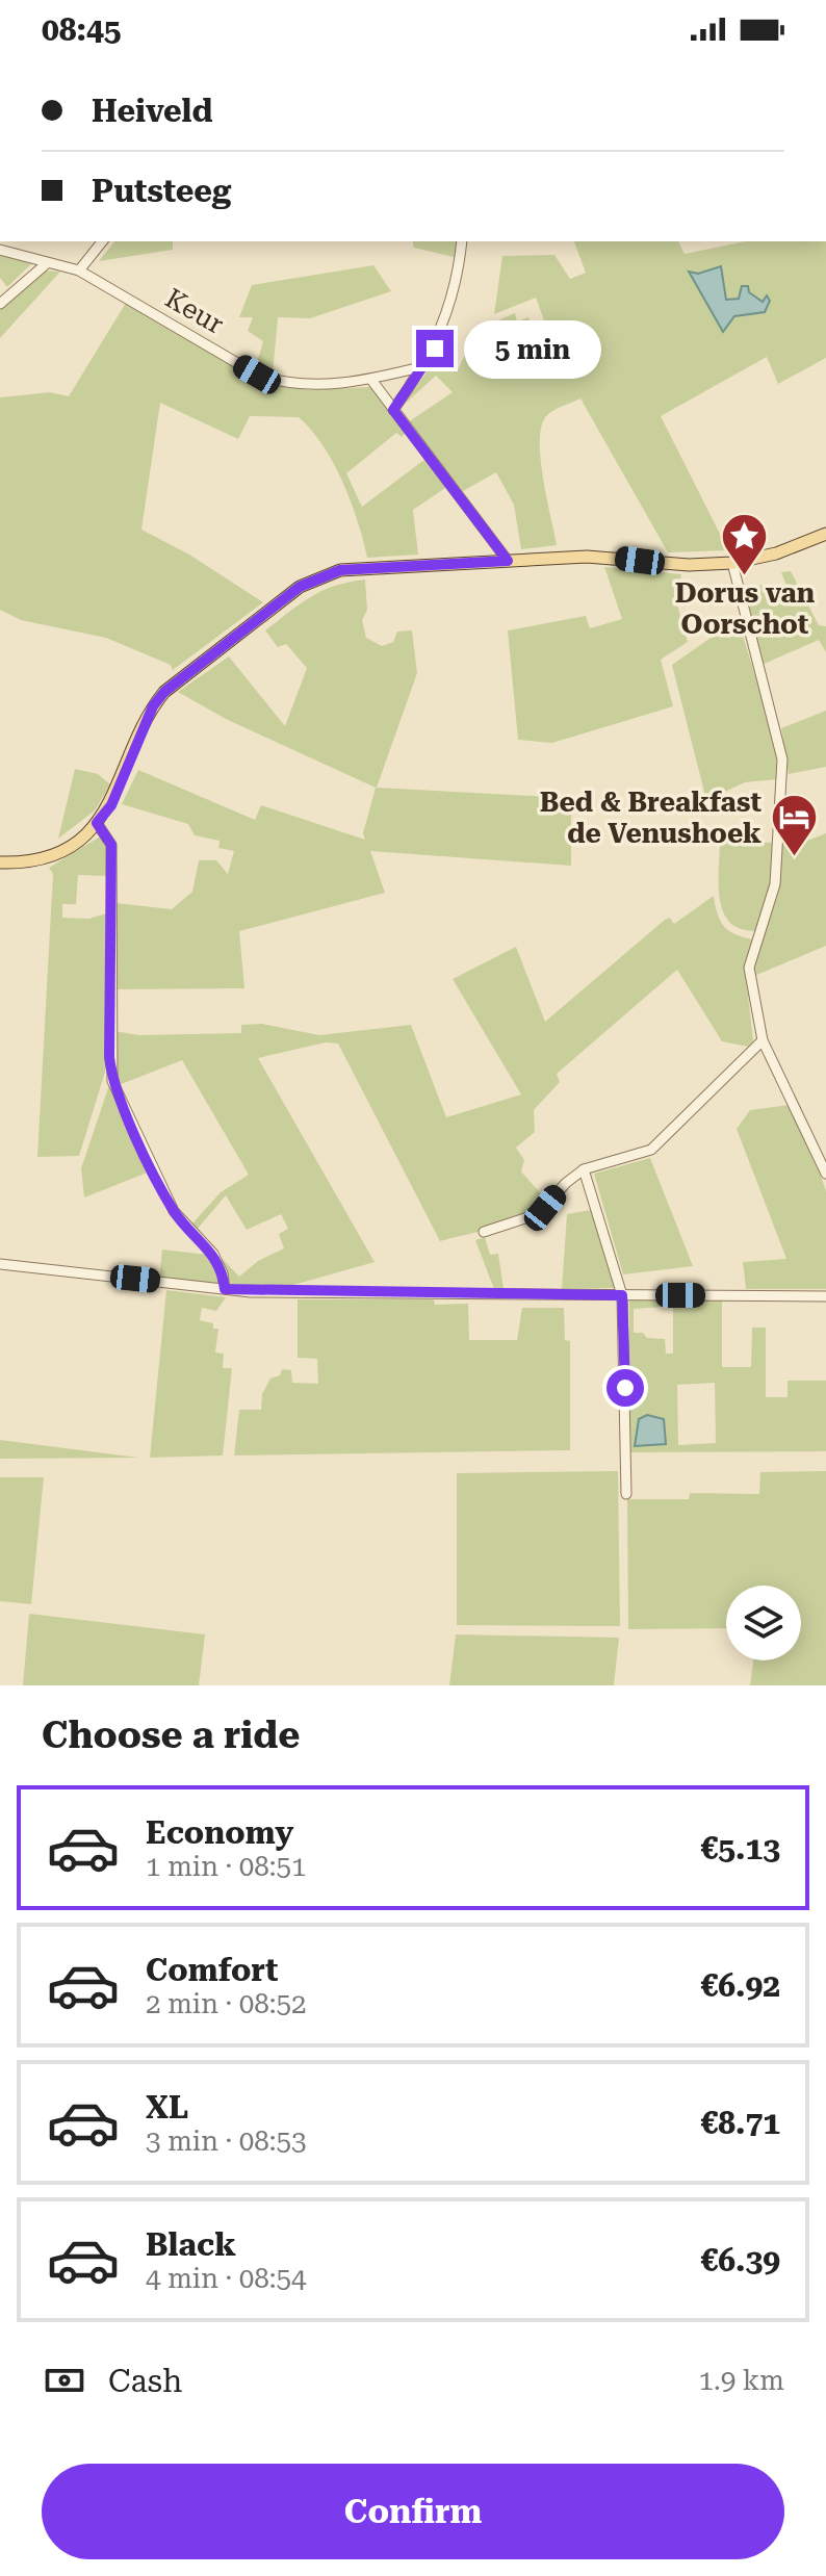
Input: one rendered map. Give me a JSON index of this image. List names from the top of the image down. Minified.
{"streets":{"street":["Keur"]},"places":{"place":["Dorus van Oorschot"],"hotel":["Bed & Breakfast de Venushoek"]},"page":{"status":"08:45","banner":["Heiveld","Putsteeg"],"bubble":"5 min","heading":"Choose a ride","list":[{"name":"Economy","note":"1 min · 08:51","value":"€5.13"},{"name":"Comfort","note":"2 min · 08:52","value":"€6.92"},{"name":"XL","note":"3 min · 08:53","value":"€8.71"},{"name":"Black","note":"4 min · 08:54","value":"€6.39"}],"pay":["Cash","1.9 km"],"buttons":"Confirm"}}
